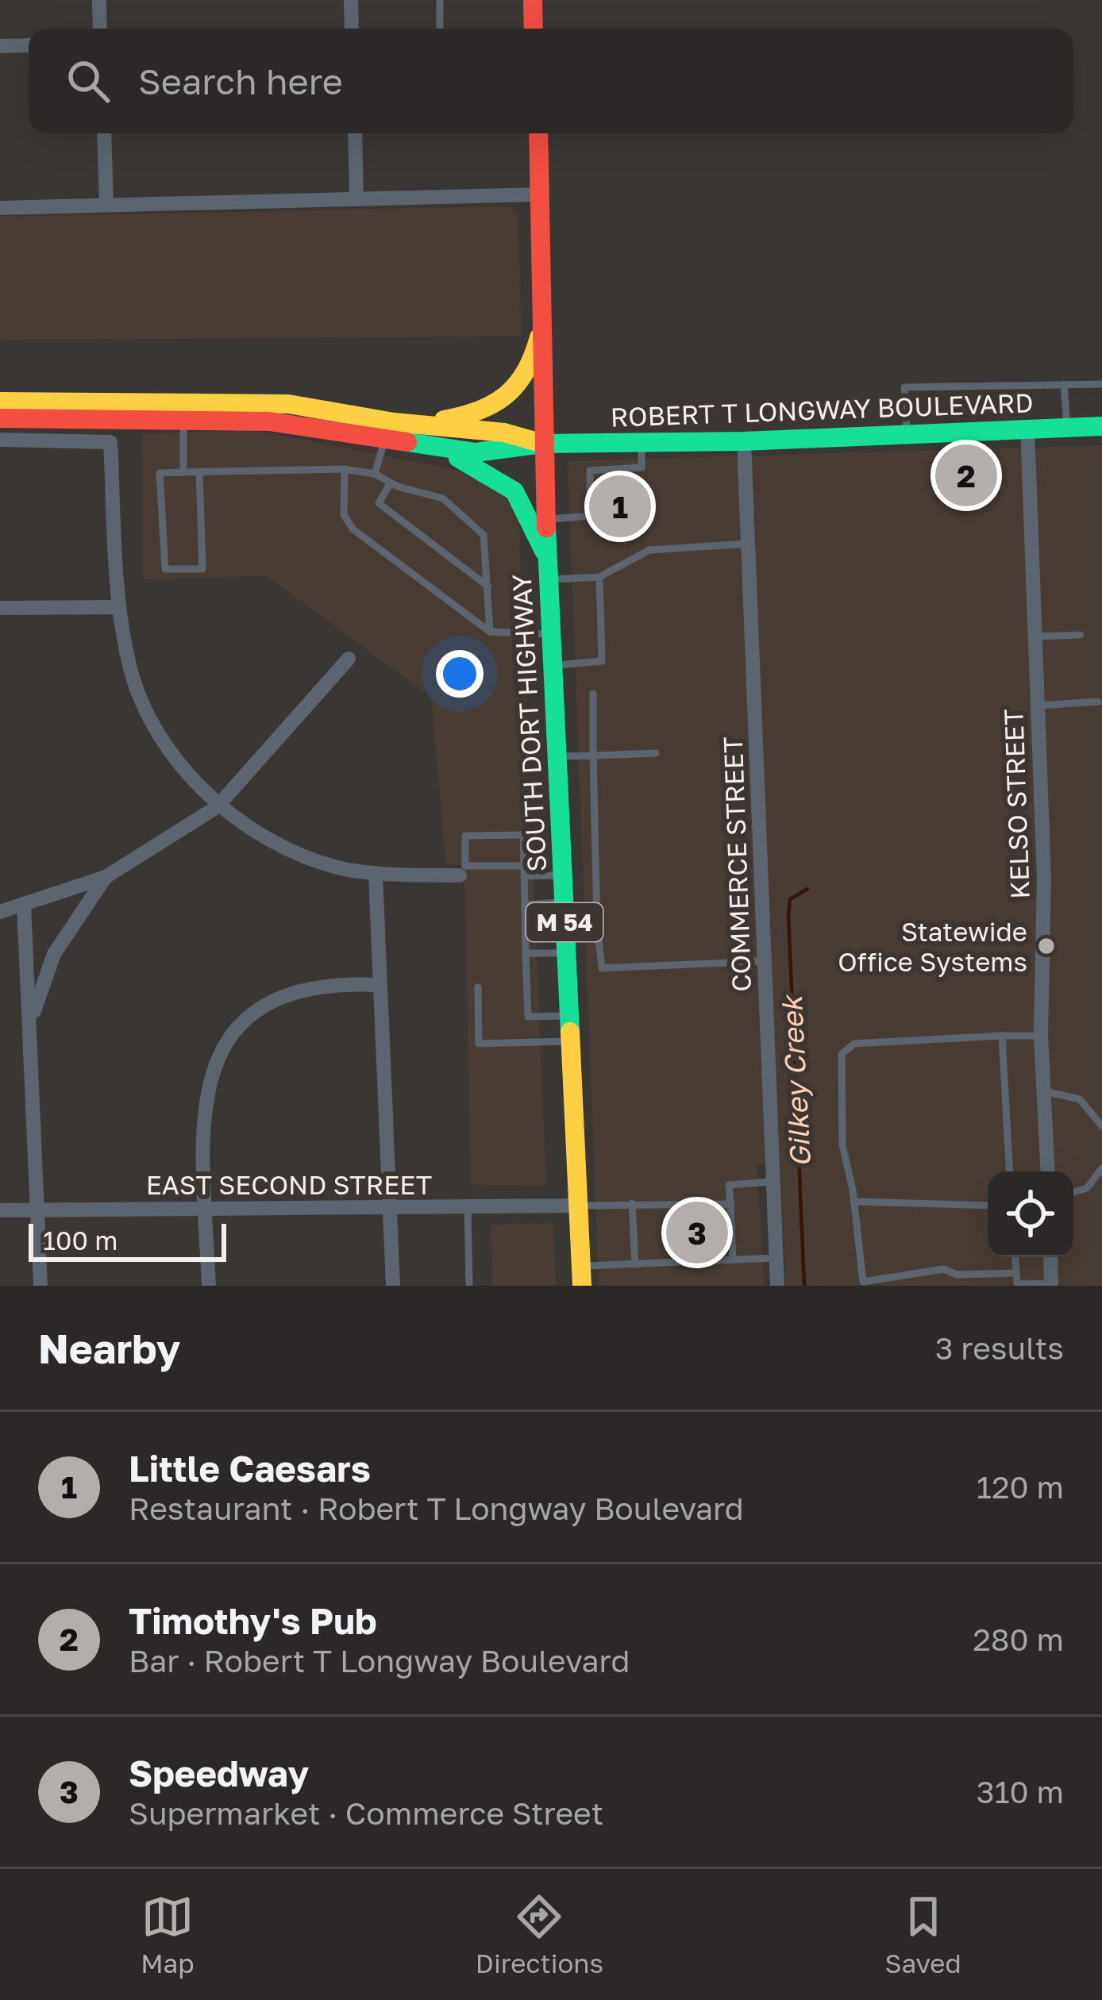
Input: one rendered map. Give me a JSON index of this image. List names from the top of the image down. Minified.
{"streets":{"street":["ROBERT T LONGWAY BOULEVARD","SOUTH DORT HIGHWAY","KELSO STREET","COMMERCE STREET","M 54","EAST SECOND STREET"]},"crossings":[["ROBERT T LONGWAY BOULEVARD","SOUTH DORT HIGHWAY"],["ROBERT T LONGWAY BOULEVARD","KELSO STREET"],["ROBERT T LONGWAY BOULEVARD","COMMERCE STREET"],["ROBERT T LONGWAY BOULEVARD","M 54"],["SOUTH DORT HIGHWAY","M 54"],["SOUTH DORT HIGHWAY","EAST SECOND STREET"]],"water":["Gilkey Creek"],"places":["Statewide Office Systems"],"scale_bar":"100 m","page":{"search":"Search here","pins":["2","1","3"],"scale":"100 m","heading":["Nearby","3 results"],"list":[{"mark":"1","name":"Little Caesars","note":"Restaurant · Robert T Longway Boulevard","value":"120 m"},{"mark":"2","name":"Timothy's Pub","note":"Bar · Robert T Longway Boulevard","value":"280 m"},{"mark":"3","name":"Speedway","note":"Supermarket · Commerce Street","value":"310 m"}],"nav":["Map","Directions","Saved"]}}
